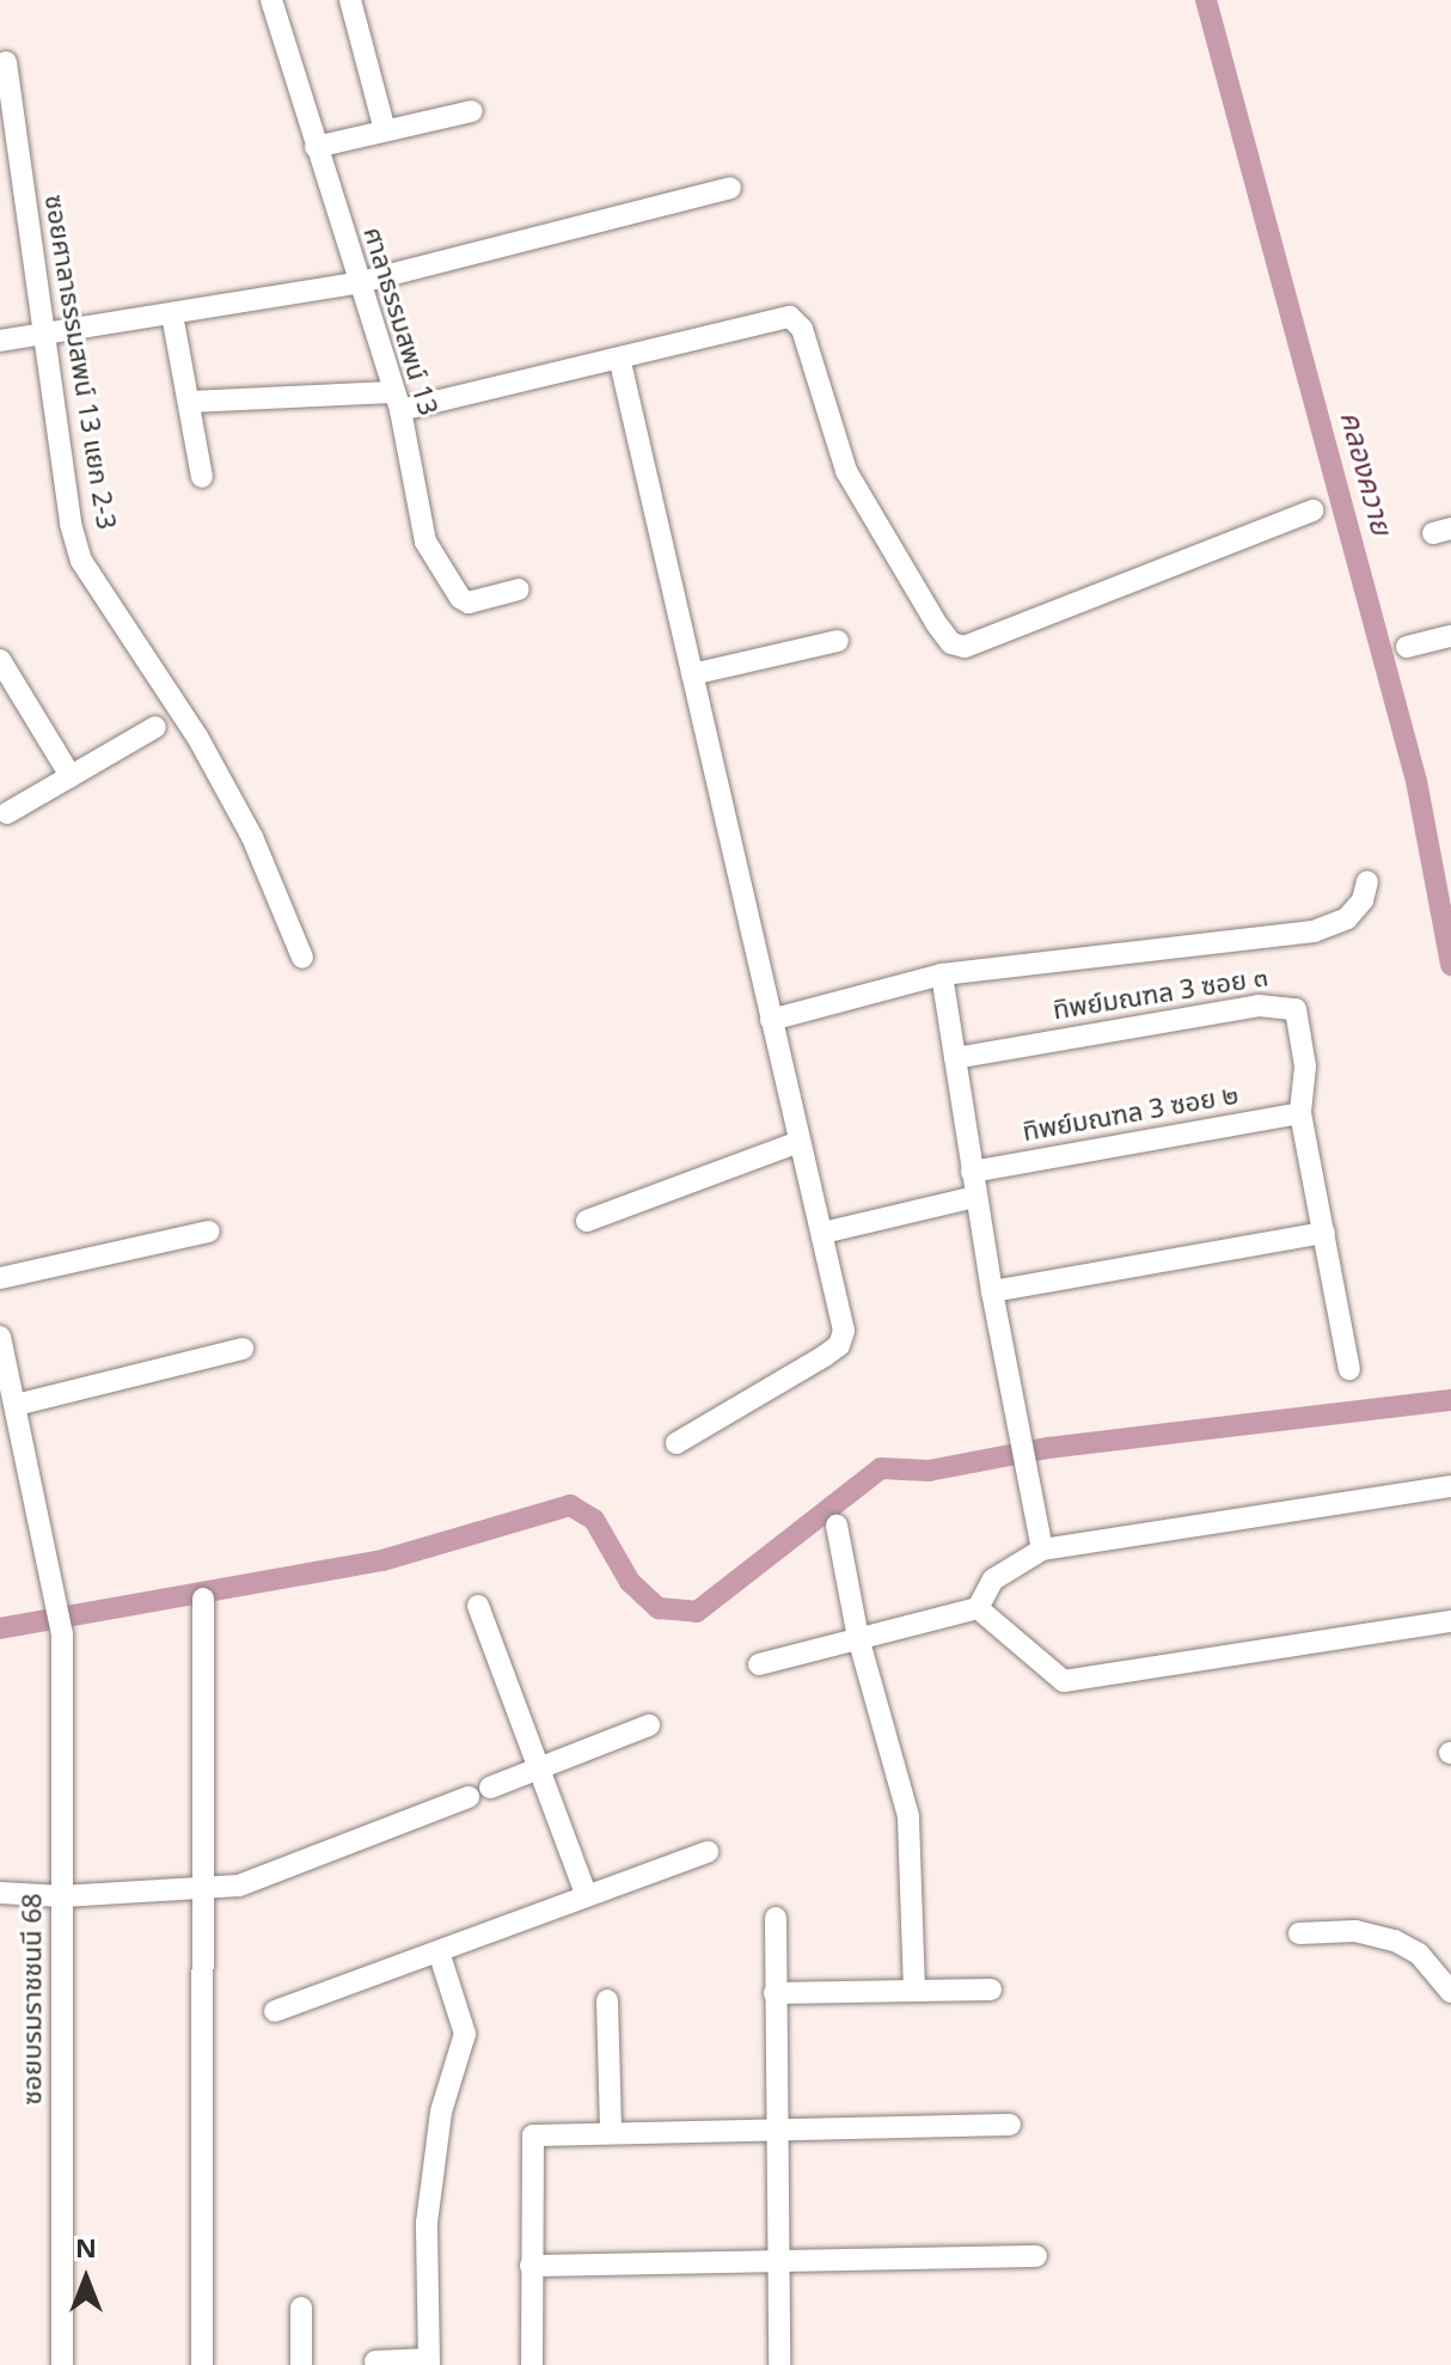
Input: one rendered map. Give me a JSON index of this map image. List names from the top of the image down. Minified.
{"streets":{"street":["ศาลาธรรมสพน์ 13","ซอยศาลาธรรมสพน์ 13 แยก 2-3","ทิพย์มณฑล 3 ซอย ๓","ทิพย์มณฑล 3 ซอย ๒","ซอยบรมราชชนนี 68"]},"crossings":[["ทิพย์มณฑล 3 ซอย ๓","ทิพย์มณฑล 3 ซอย ๒"]],"water":["คลองควาย"],"north":"top"}
